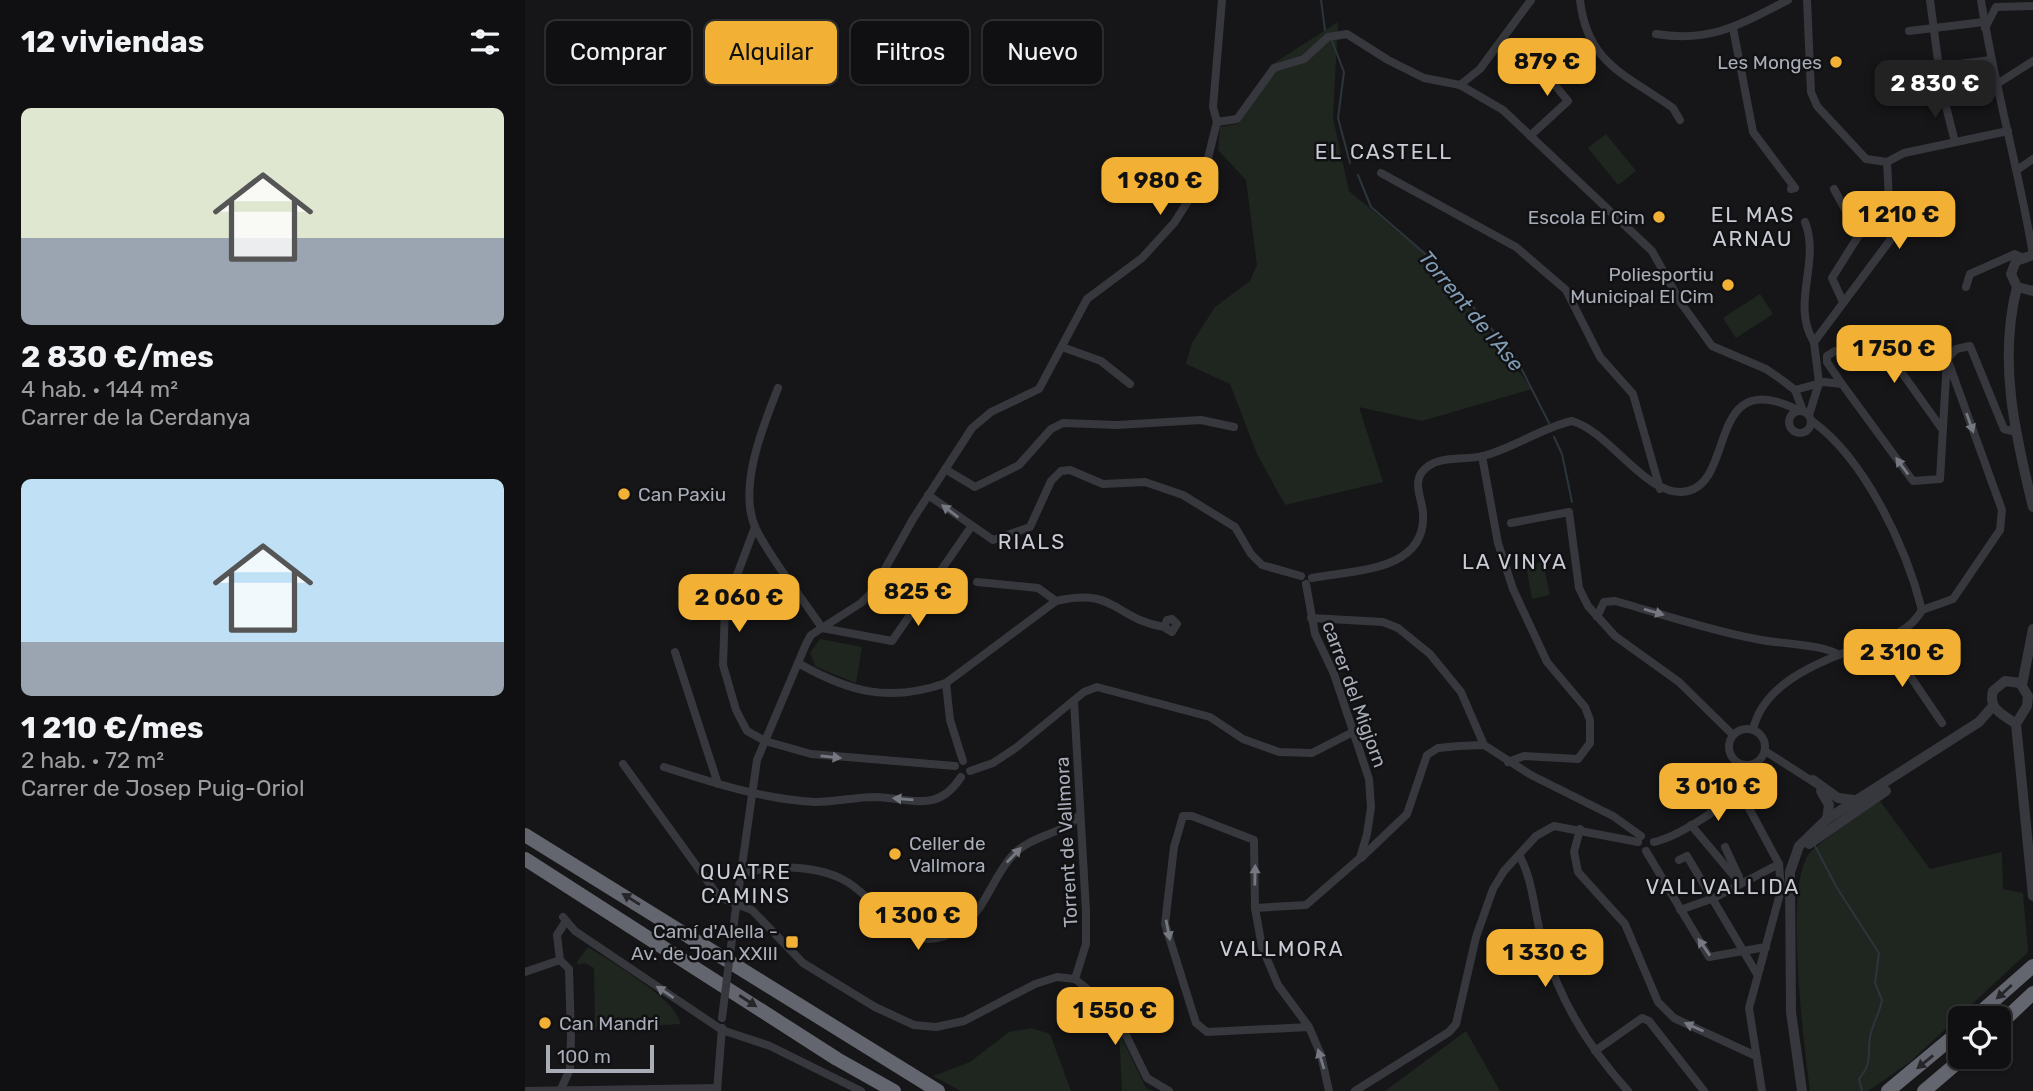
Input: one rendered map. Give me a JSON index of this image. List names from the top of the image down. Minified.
{"streets":{"street":["carrer del Migjorn","Torrent de Vallmora"]},"districts":["EL CASTELL","EL MAS ARNAU","RIALS","LA VINYA","QUATRE CAMINS","VALLVALLIDA","VALLMORA"],"water":["Torrent de l'Ase"],"places":{"other":["Les Monges","Escola El Cim","Poliesportiu Municipal El Cim","Can Paxiu","Celler de Vallmora","Can Mandri"],"transit":["Camí d'Alella - Av. de Joan XXIII"]},"scale_bar":"100 m","page":{"heading":"12 viviendas","chip":["Comprar","Alquilar","Filtros","Nuevo"],"price":["879 €","2 830 €","1 980 €","1 210 €","1 750 €","825 €","2 060 €","2 310 €","3 010 €","1 300 €","1 330 €","1 550 €"],"list":[{"name":"2 830 €/mes","note":"4 hab. · 144 m² · Carrer de la Cerdanya"},{"name":"1 210 €/mes","note":"2 hab. · 72 m² · Carrer de Josep Puig-Oriol"}],"scale":"100 m"}}
